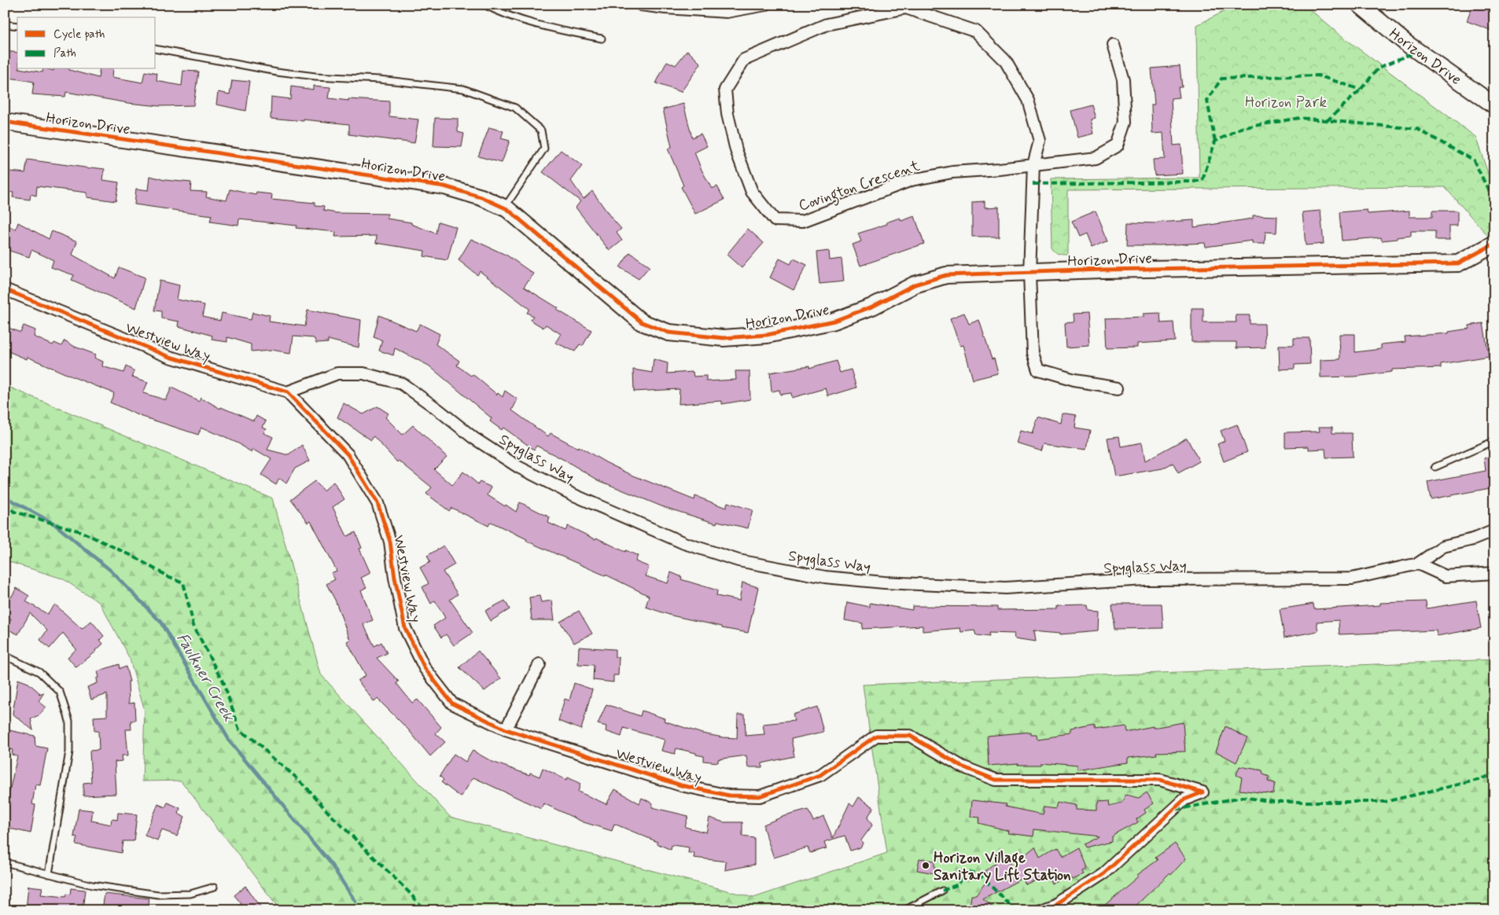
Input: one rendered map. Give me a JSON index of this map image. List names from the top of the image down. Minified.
{"streets":{"street":["Horizon Drive","Covington Crescent","Westview Way","Spyglass Way"]},"crossings":[["Westview Way","Spyglass Way"]],"water":["Faulkner Creek"],"parks":["Horizon Park"],"places":["Horizon Village Sanitary Lift Station"],"legend":["Cycle path","Path"]}
